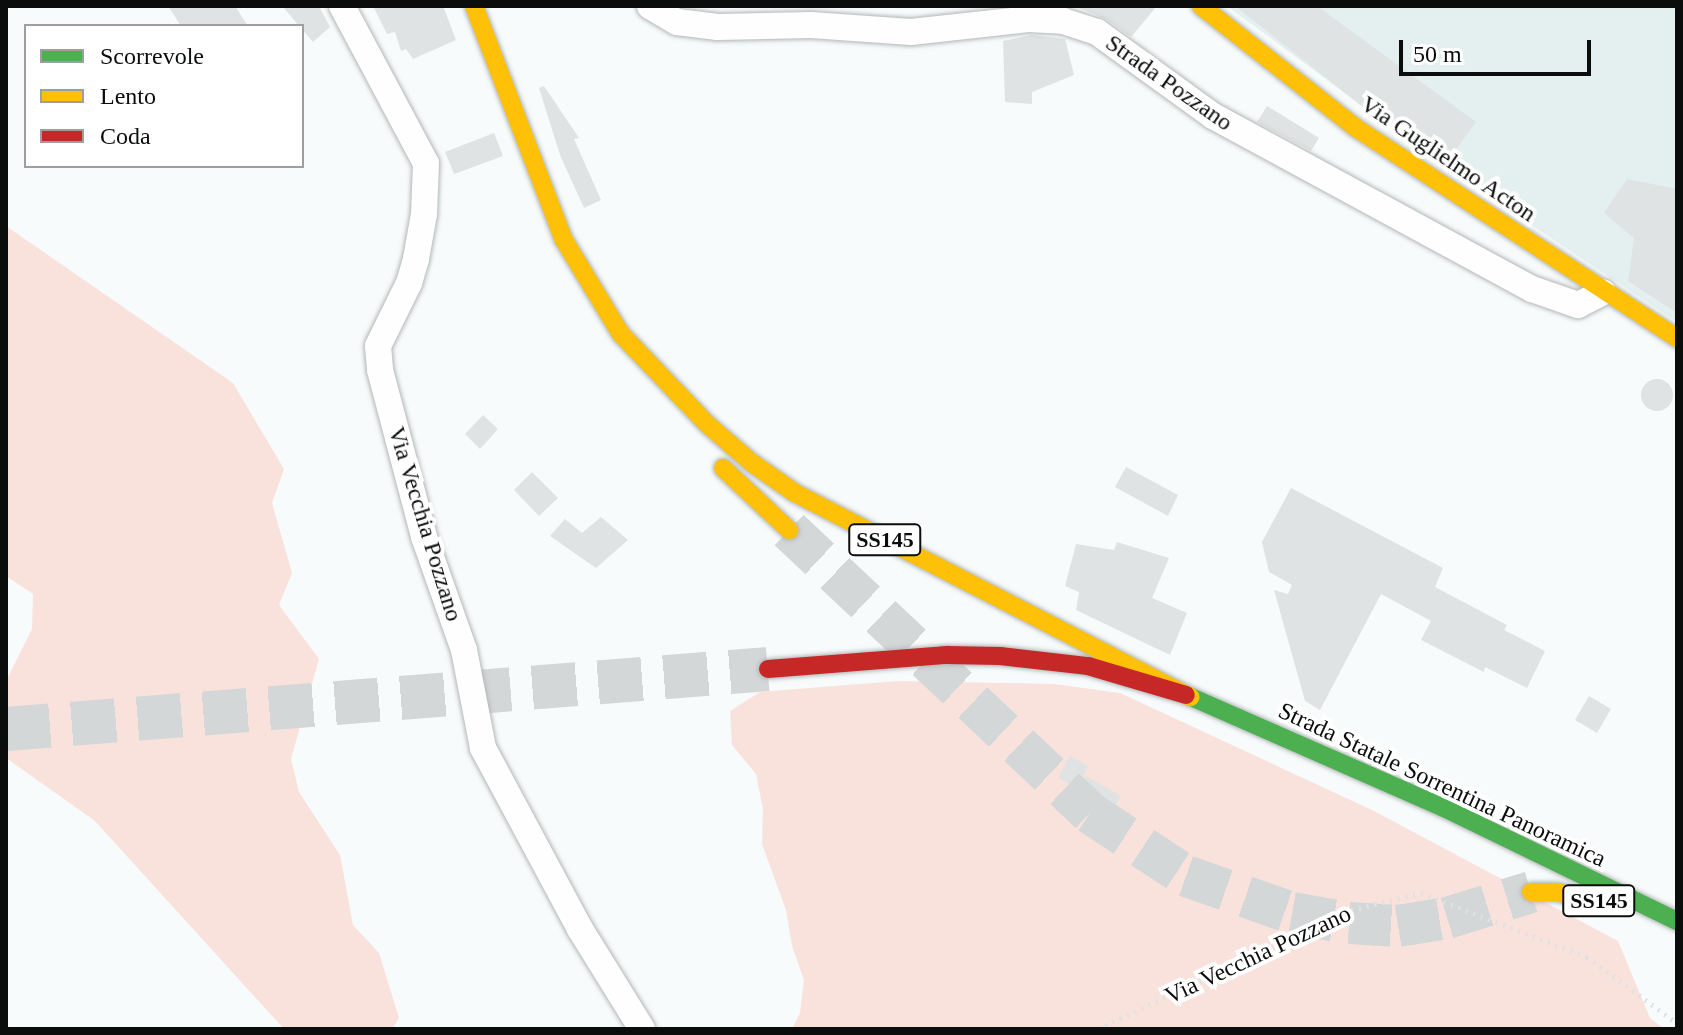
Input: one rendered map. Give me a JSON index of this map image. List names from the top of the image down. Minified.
{"streets":{"main road":["Via Guglielmo Acton","SS145","Strada Statale Sorrentina Panoramica"],"street":["Strada Pozzano","Via Vecchia Pozzano"]},"crossings":[["Strada Pozzano","Via Guglielmo Acton"],["SS145","Strada Statale Sorrentina Panoramica"]],"legend":["Scorrevole","Lento","Coda"],"scale_bar":"50 m"}
